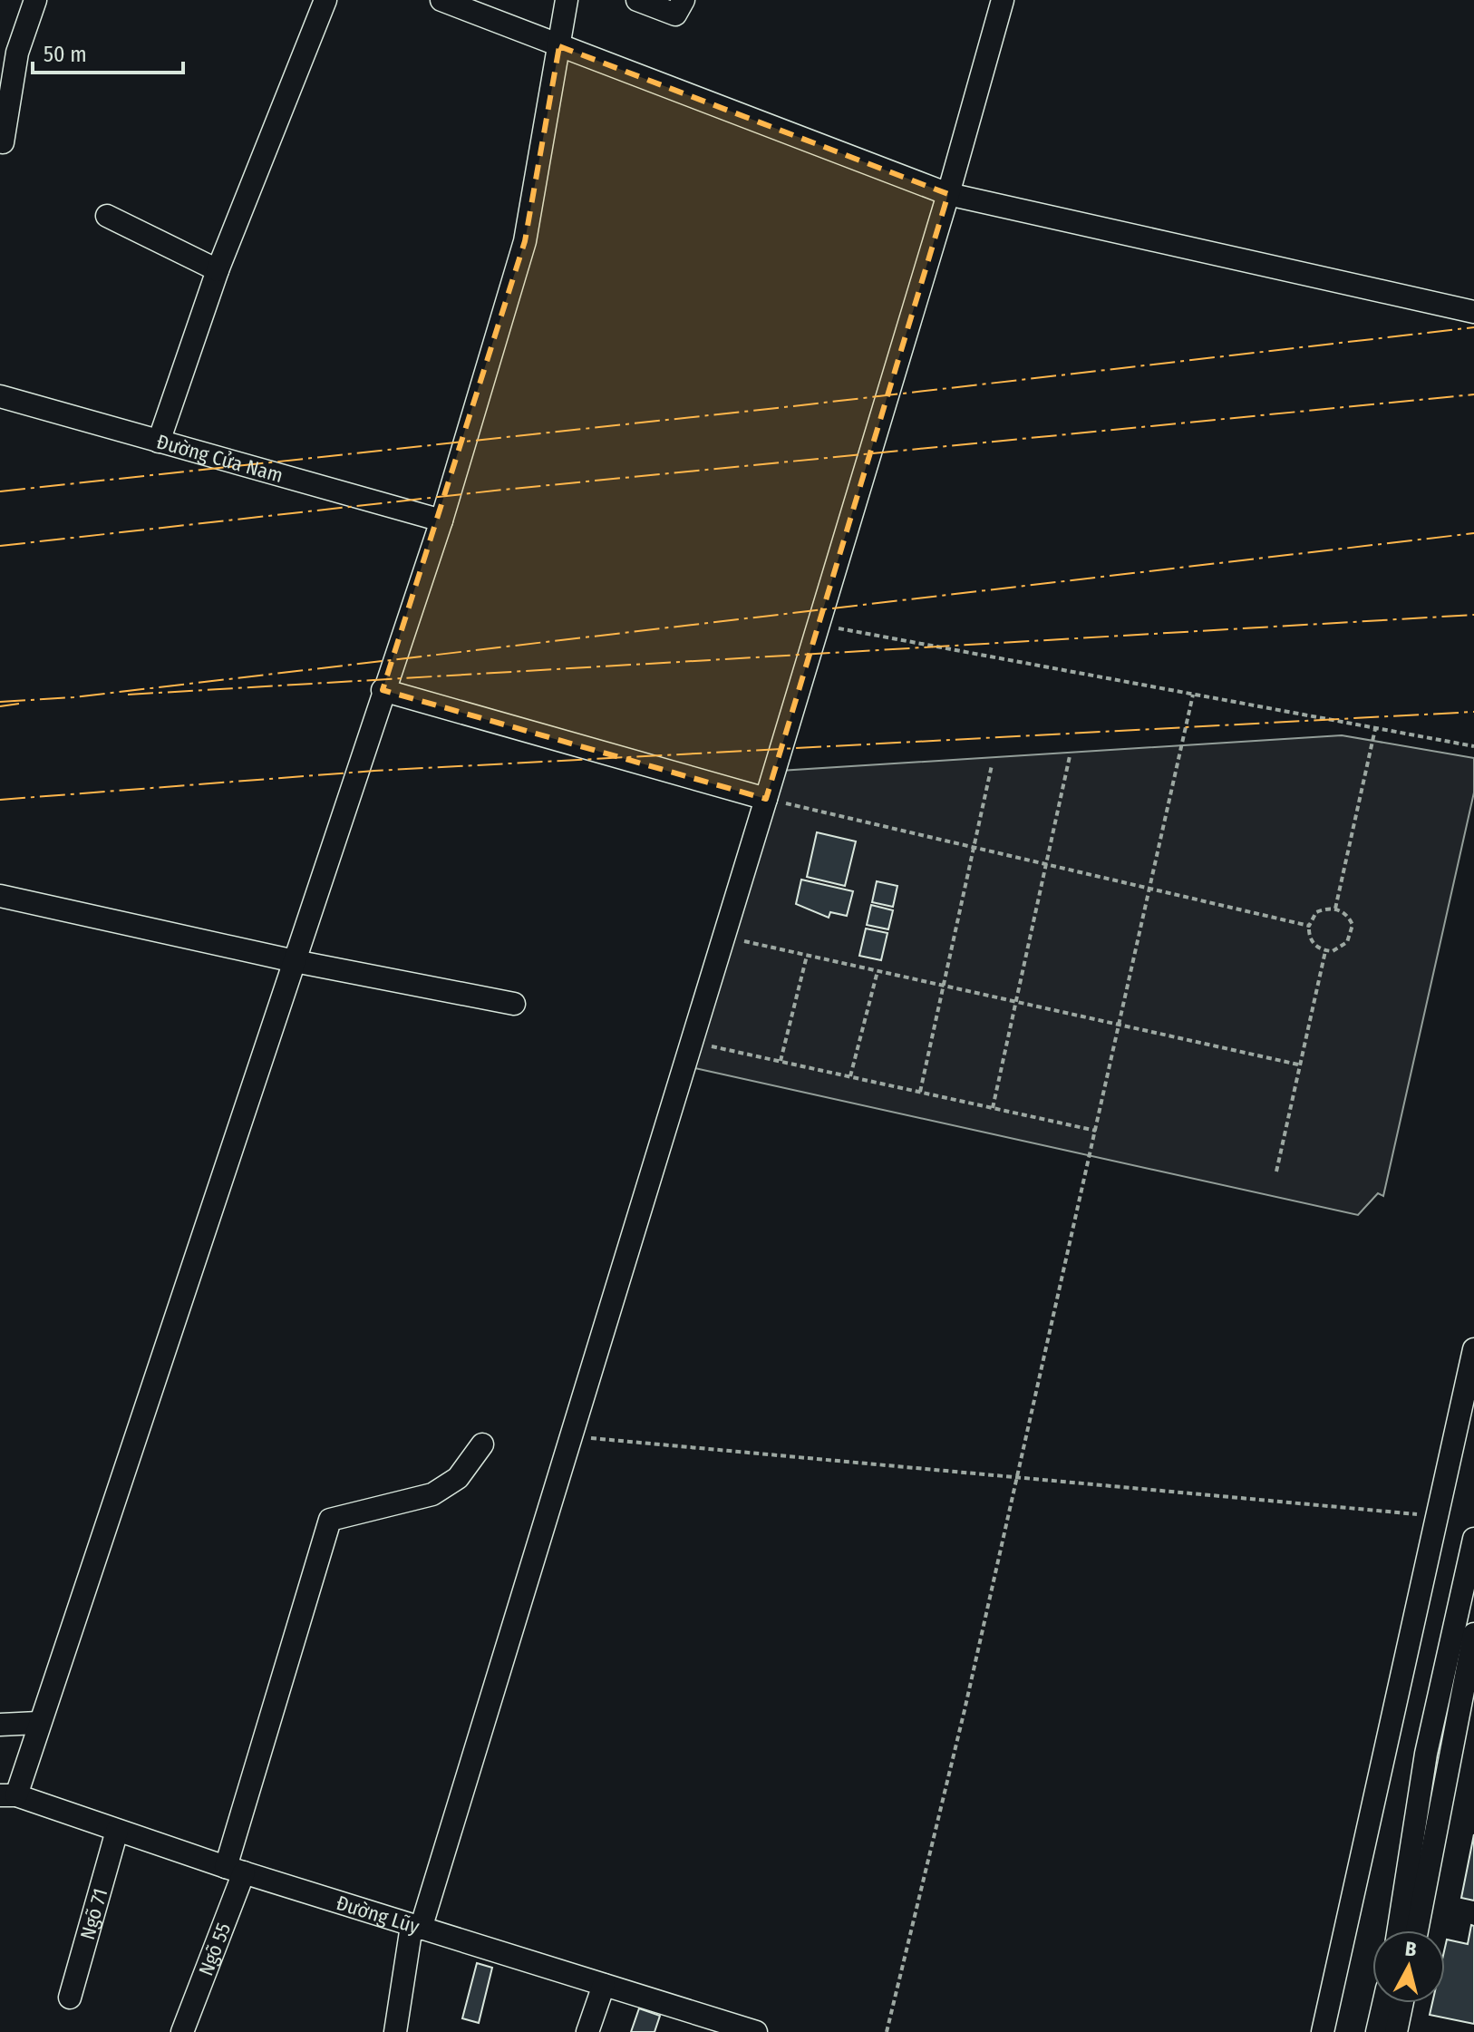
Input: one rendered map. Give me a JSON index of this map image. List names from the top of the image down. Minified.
{"streets":{"street":["Đường Cửa Nam","Ngõ 71","Đường Lũy","Ngõ 55"]},"crossings":[["Ngõ 71","Đường Lũy"],["Đường Lũy","Ngõ 55"]],"scale_bar":"50 m","north":"top"}
